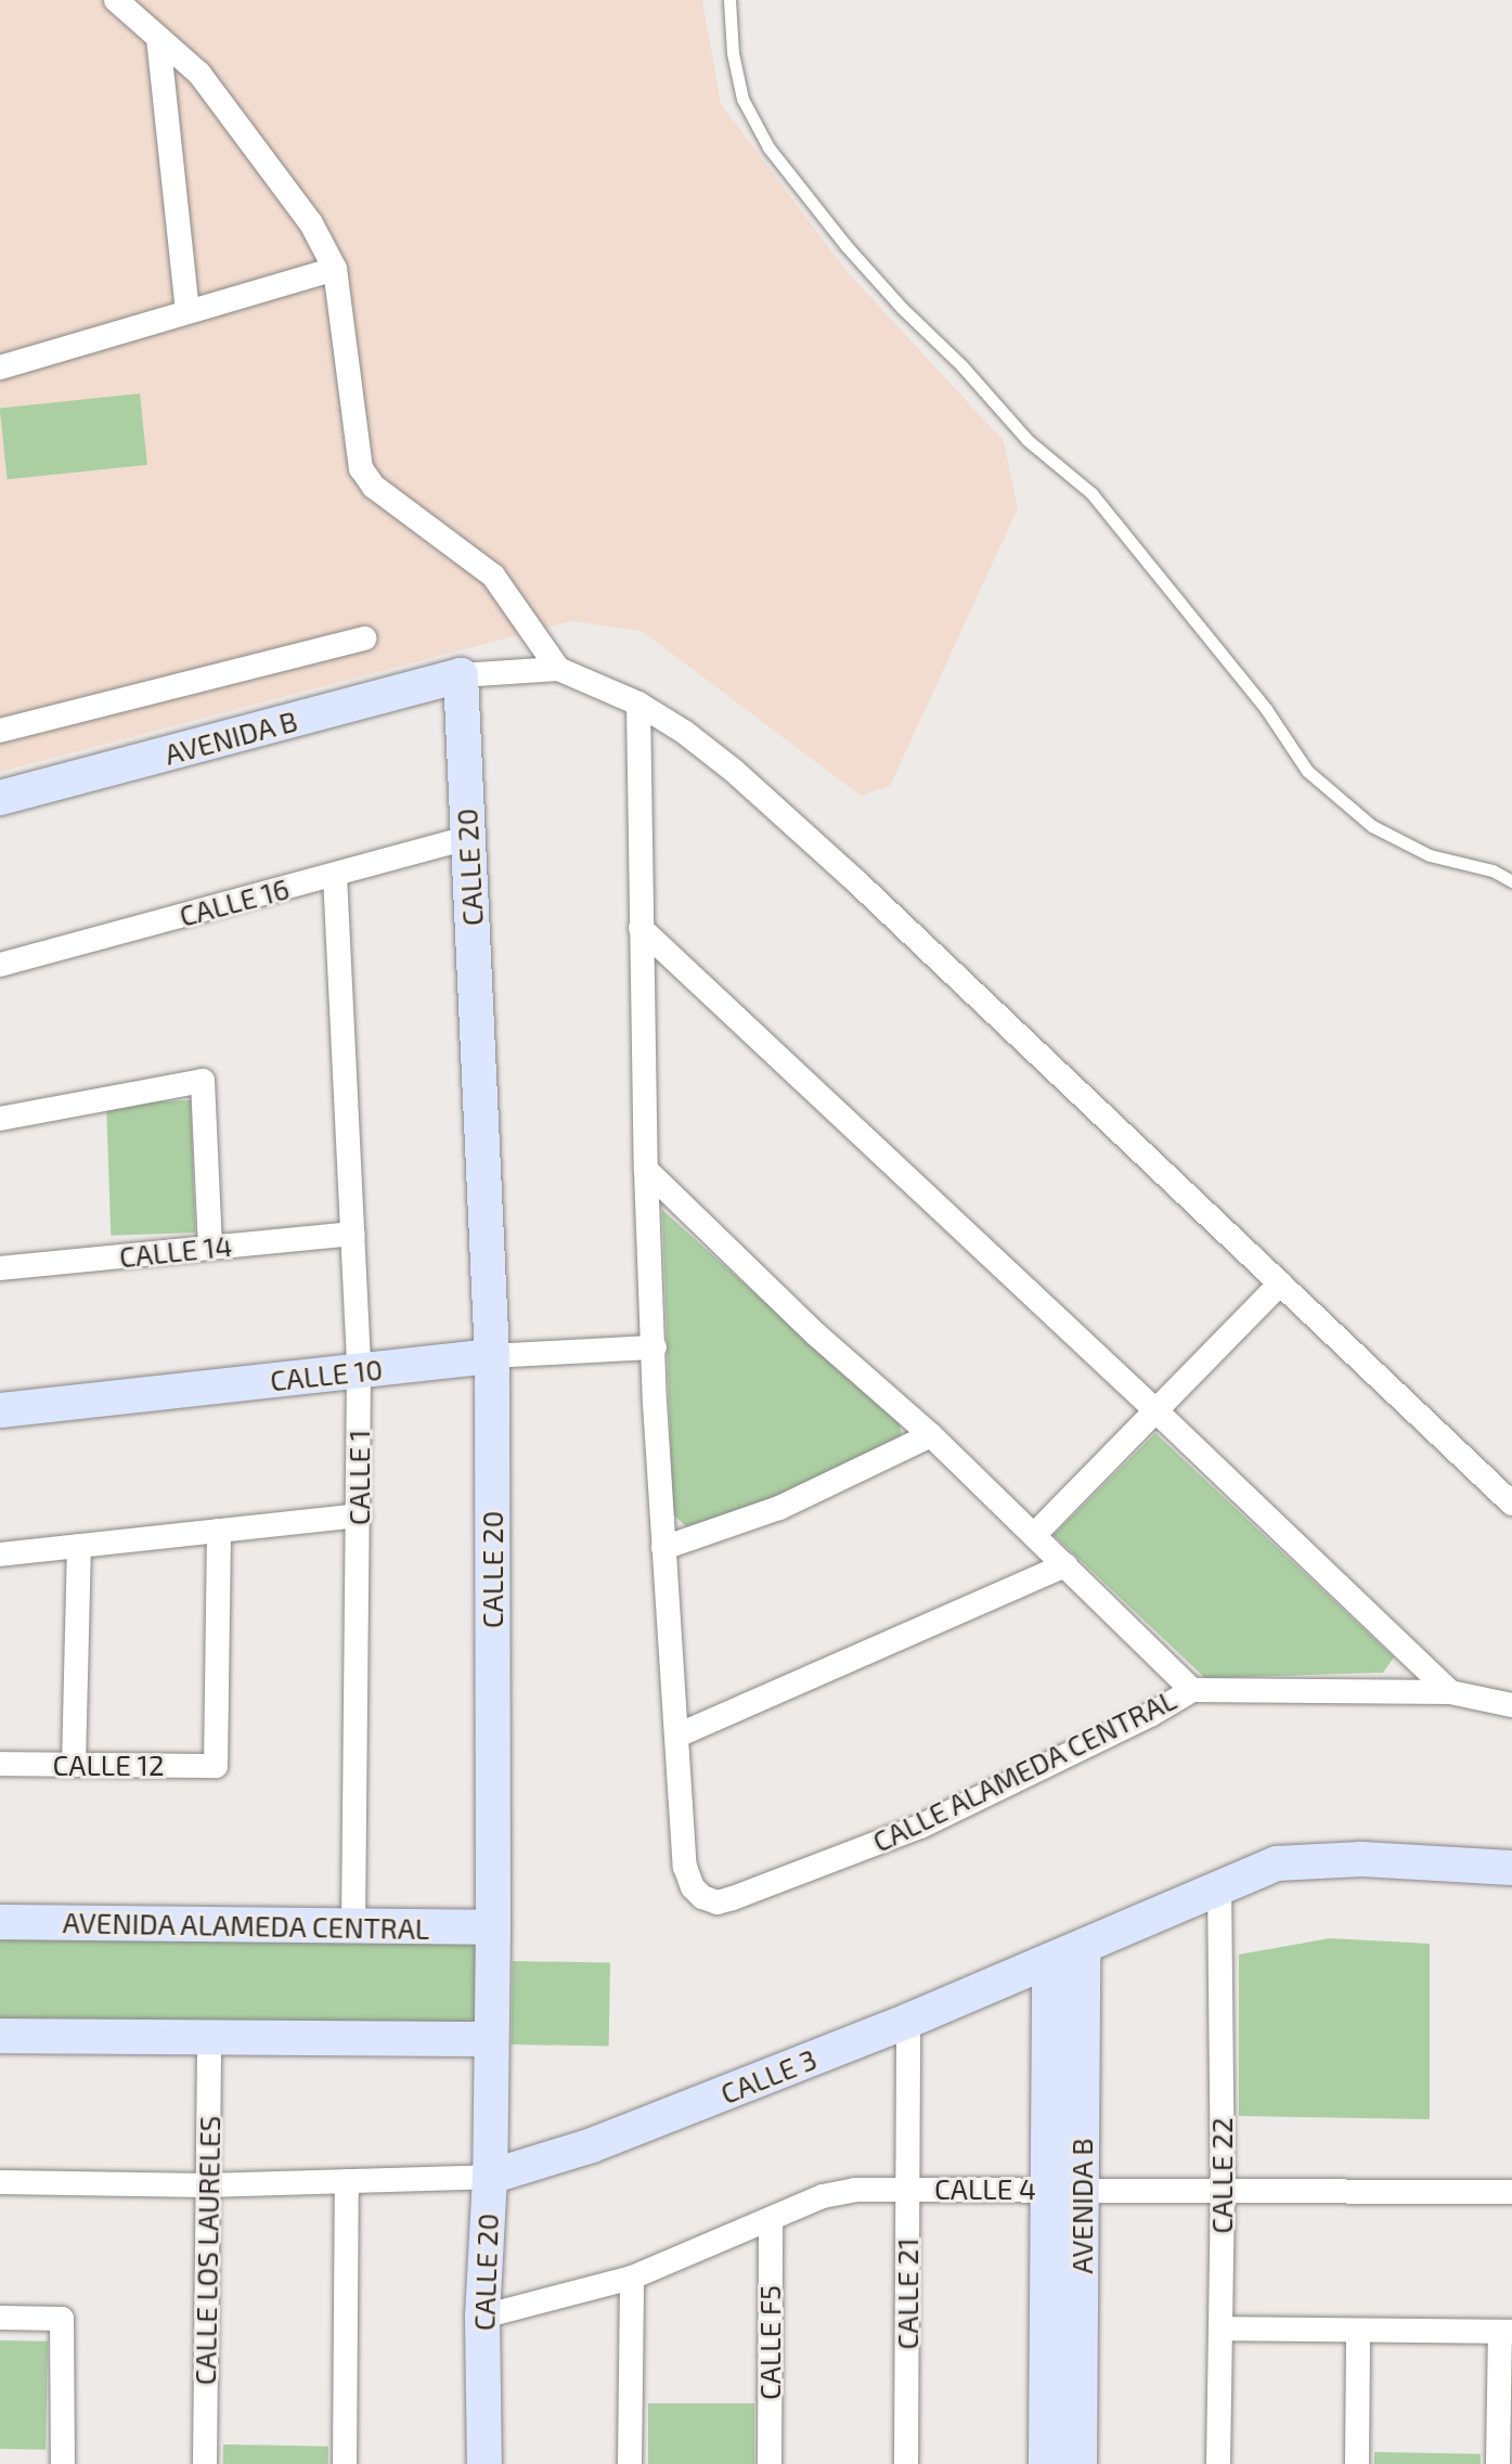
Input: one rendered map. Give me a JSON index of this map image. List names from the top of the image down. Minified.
{"streets":{"street":["AVENIDA B","CALLE 20","CALLE 16","CALLE 14","CALLE 10","CALLE 1","CALLE 12","CALLE ALAMEDA CENTRAL","AVENIDA ALAMEDA CENTRAL","CALLE 3","CALLE 22","CALLE 4","CALLE LOS LAURELES","CALLE 21","CALLE F5"]},"crossings":[["AVENIDA B","CALLE 20"],["AVENIDA B","CALLE 3"],["AVENIDA B","CALLE 4"],["CALLE 20","CALLE 16"],["CALLE 20","CALLE 10"],["CALLE 20","AVENIDA ALAMEDA CENTRAL"],["CALLE 20","CALLE 3"],["CALLE 20","CALLE 4"],["CALLE 16","CALLE 1"],["CALLE 14","CALLE 1"],["CALLE 10","CALLE 1"],["CALLE 1","AVENIDA ALAMEDA CENTRAL"],["CALLE 3","CALLE 22"],["CALLE 3","CALLE LOS LAURELES"],["CALLE 3","CALLE 21"],["CALLE 22","CALLE 4"],["CALLE 4","CALLE 21"],["CALLE 4","CALLE F5"]]}
